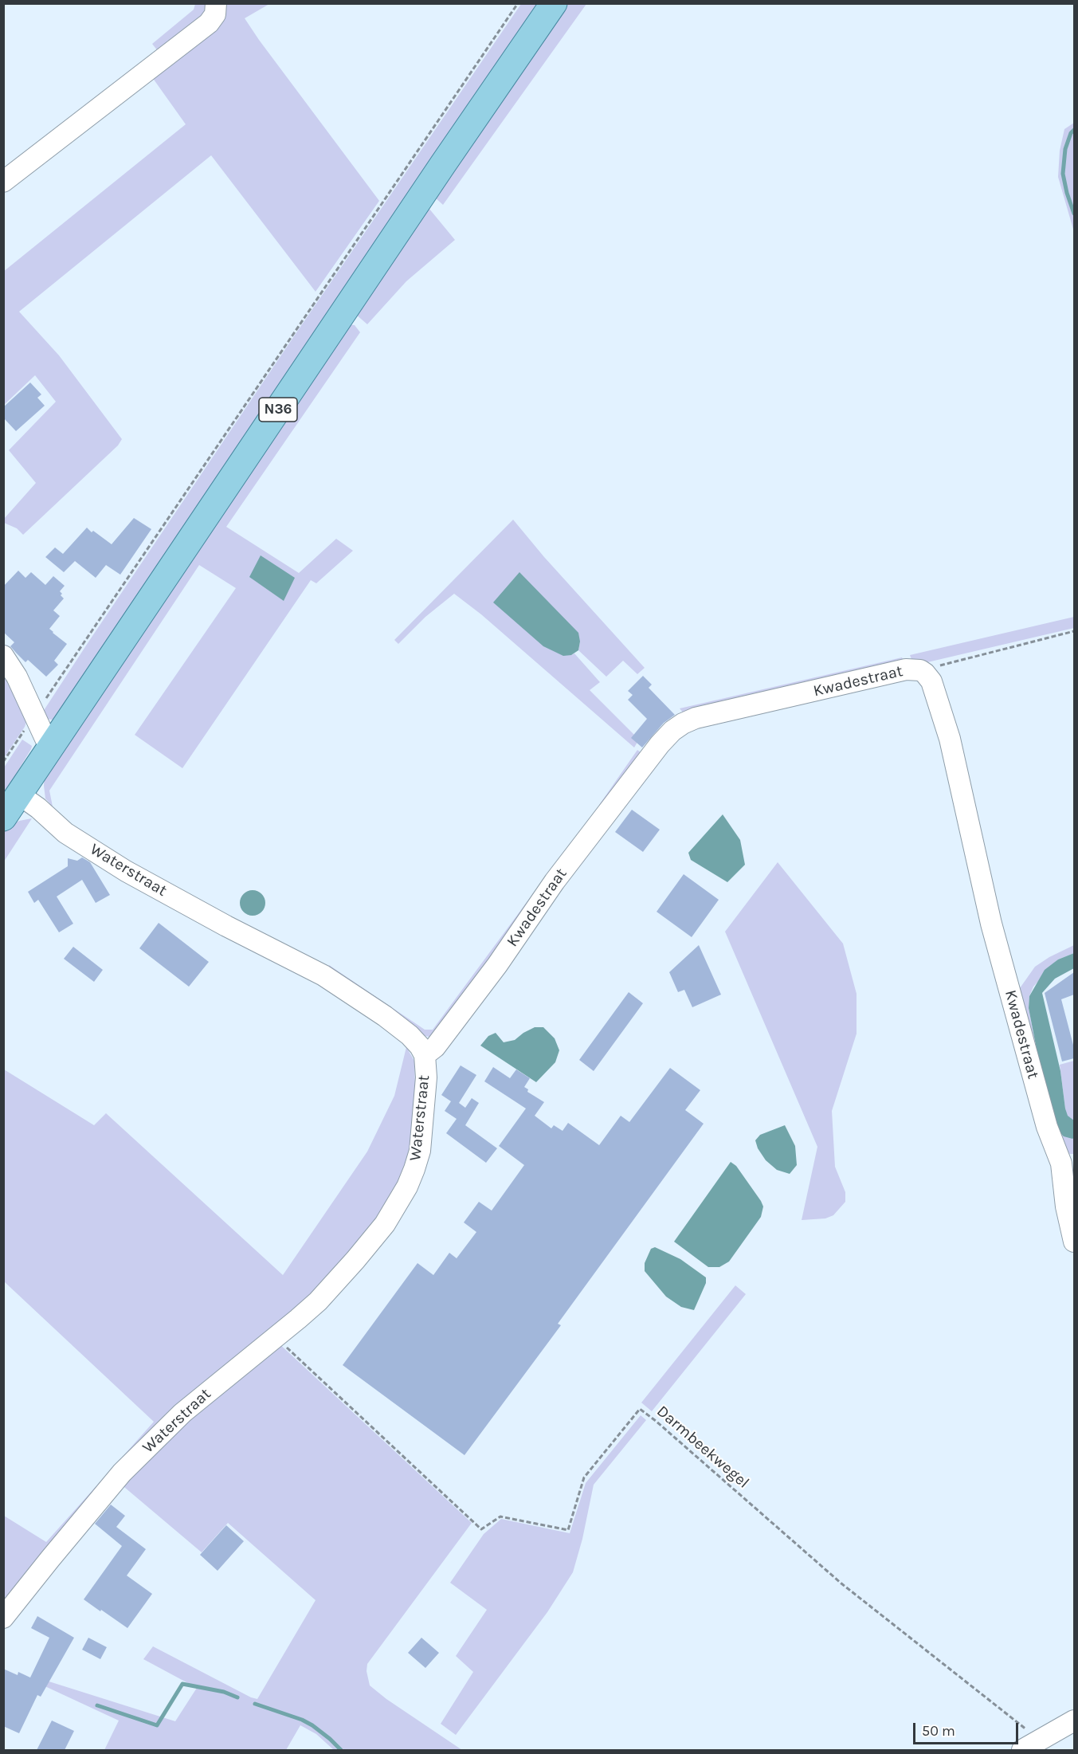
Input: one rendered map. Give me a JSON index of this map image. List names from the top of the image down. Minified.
{"streets":{"main road":["N36"],"street":["Kwadestraat","Waterstraat"],"path":["Darmbeekwegel"]},"crossings":[["N36","Waterstraat"],["Kwadestraat","Waterstraat"],["Waterstraat","Darmbeekwegel"]],"scale_bar":"50 m"}
